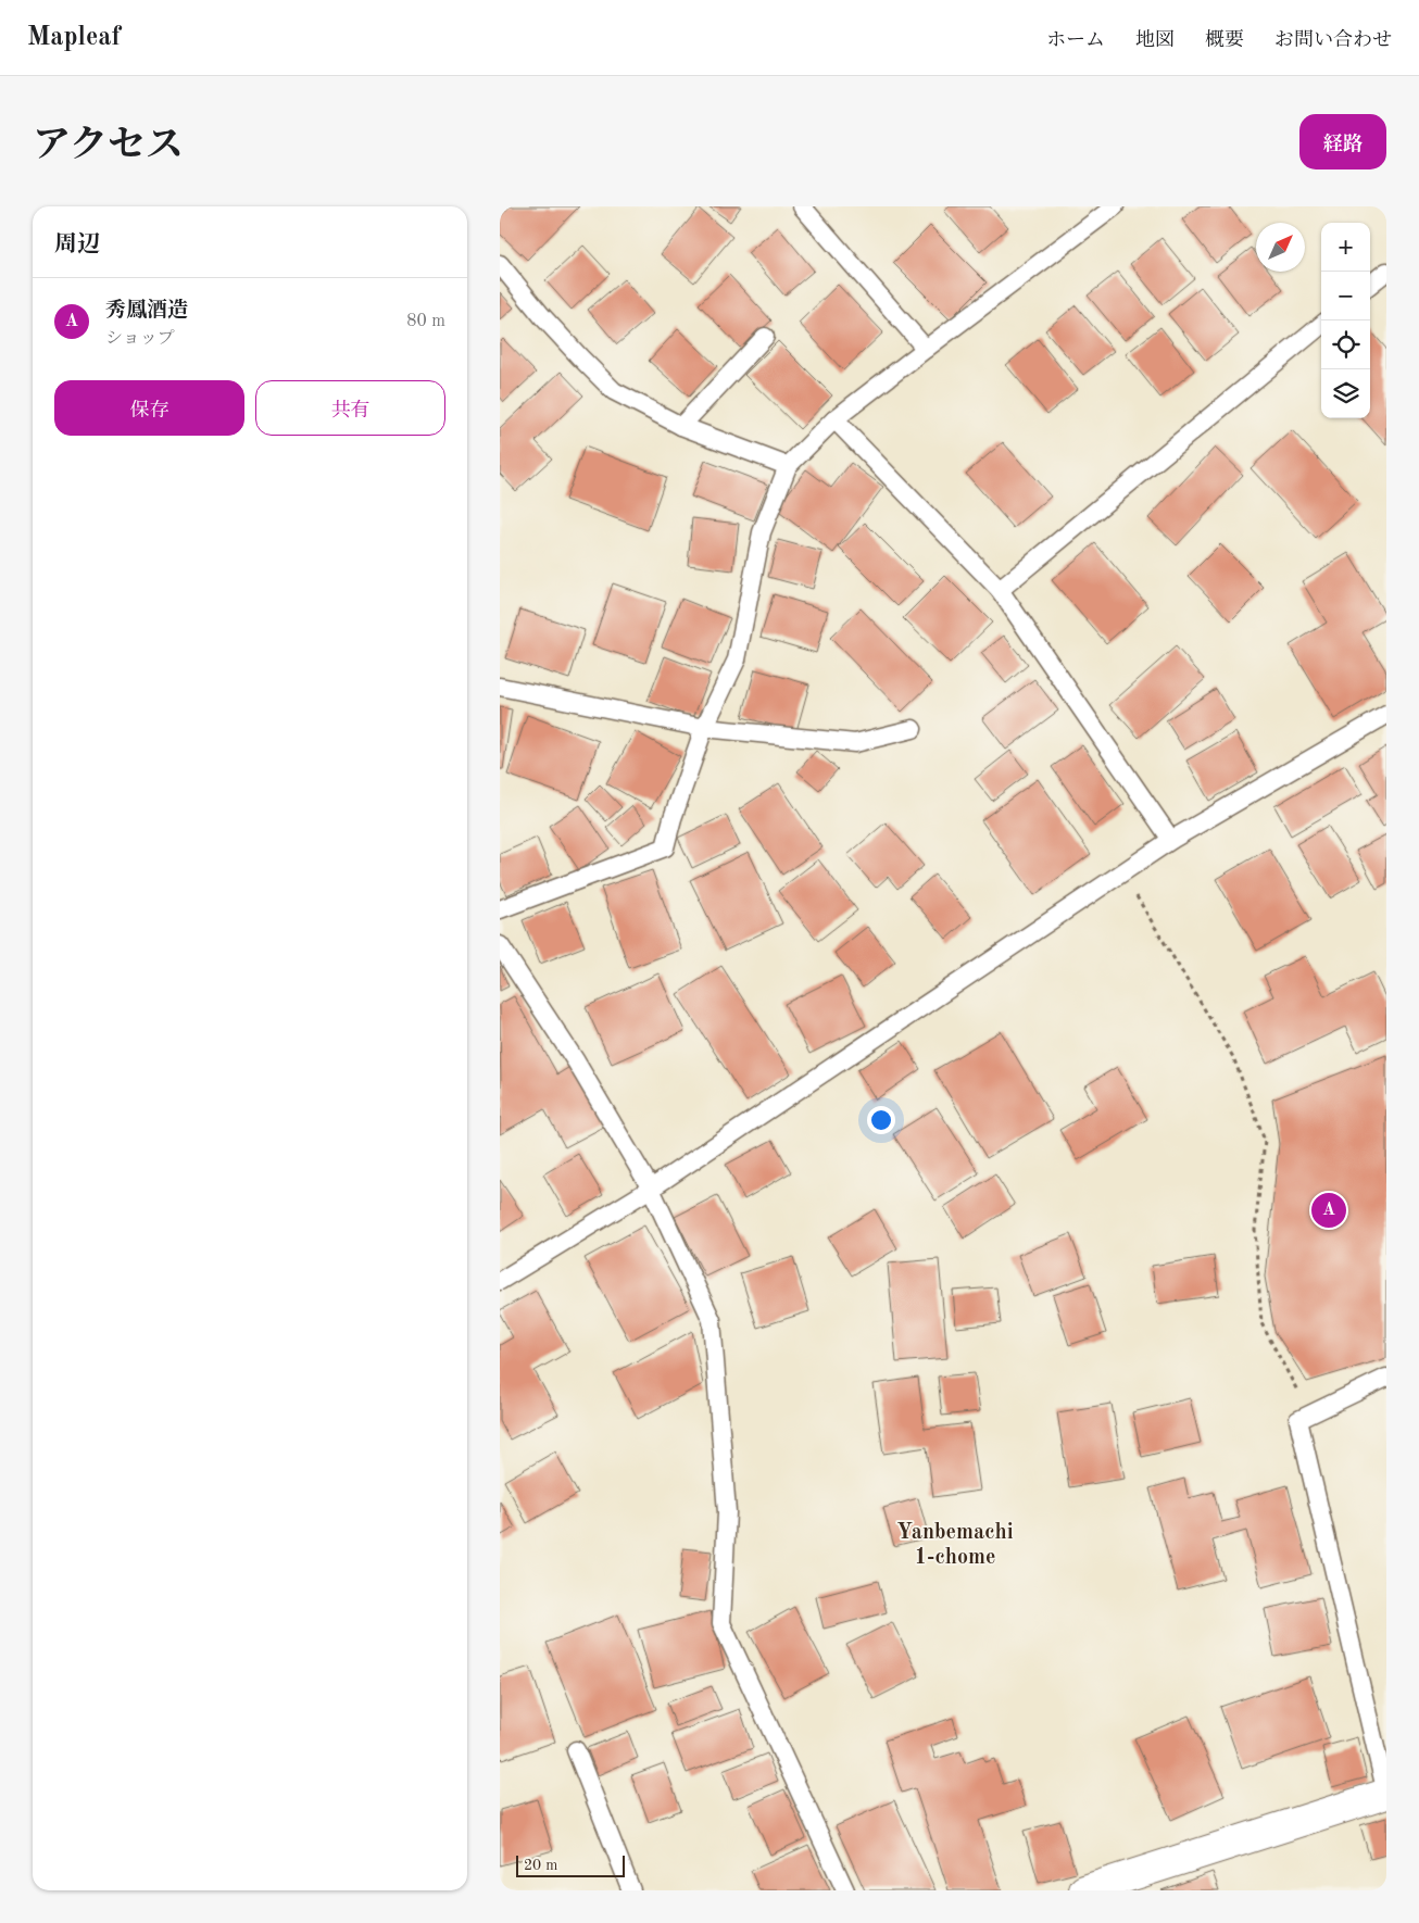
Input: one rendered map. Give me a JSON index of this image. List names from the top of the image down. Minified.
{"districts":["Yanbemachi 1-chome"],"scale_bar":"20 m","north":"top right","page":{"header":"Mapleaf","nav":["ホーム","地図","概要","お問い合わせ"],"title":"アクセス","buttons":["経路",["保存","共有"]],"heading":"周辺","map_buttons":["+","−"],"list":[{"mark":"A","name":"秀鳳酒造","note":"ショップ","value":"80 m"}],"pins":"A","scale":"20 m"}}
